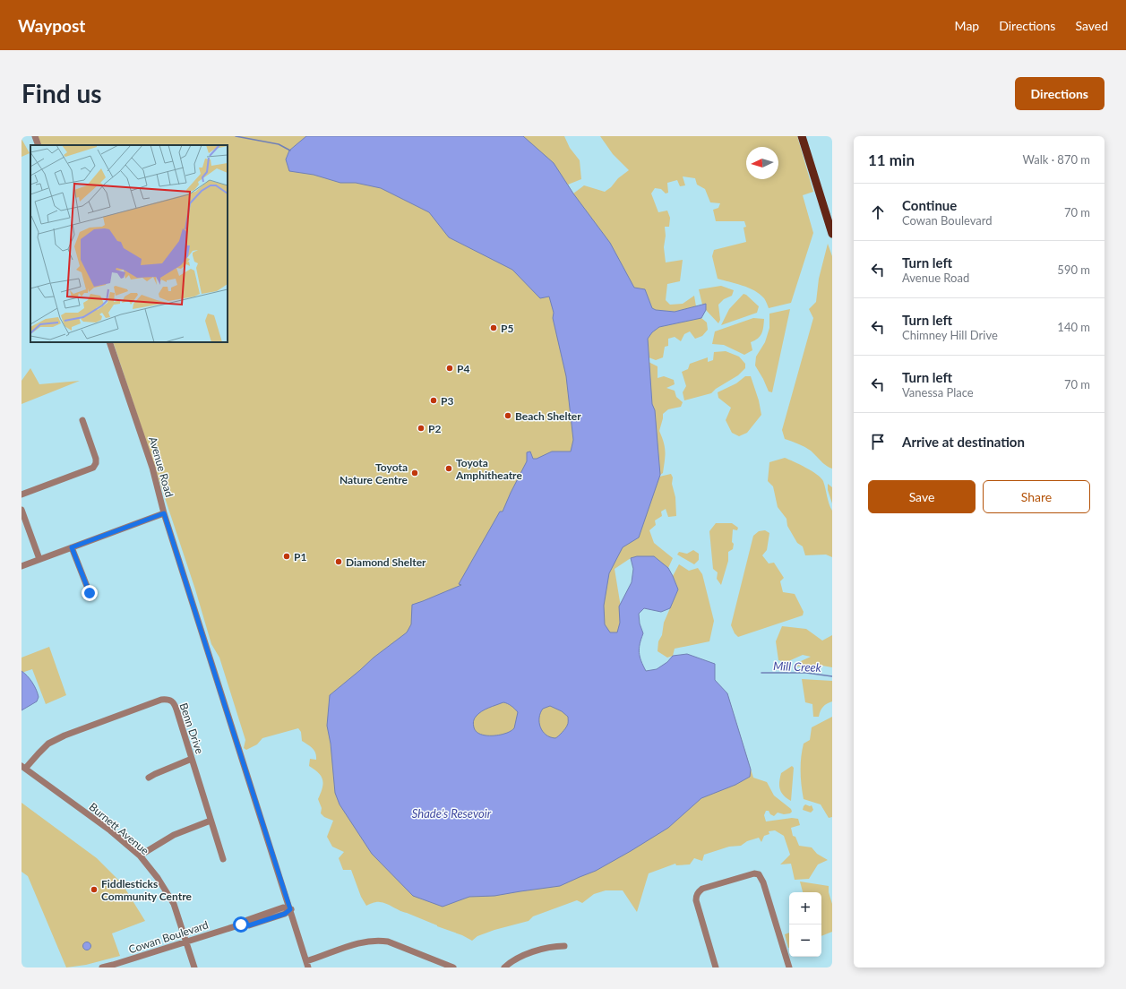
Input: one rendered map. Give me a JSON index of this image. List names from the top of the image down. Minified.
{"streets":{"street":["Avenue Road","Benn Drive","Burnett Avenue","Cowan Boulevard"]},"crossings":[["Avenue Road","Cowan Boulevard"],["Benn Drive","Burnett Avenue"],["Burnett Avenue","Cowan Boulevard"]],"water":["Mill Creek","Shade’s Resevoir"],"places":["P5","P4","P3","Beach Shelter","P2","Toyota Amphitheatre","Toyota Nature Centre","P1","Diamond Shelter","Fiddlesticks Community Centre"],"north":"left","page":{"header":"Waypost","nav":["Map","Directions","Saved"],"buttons":["Directions",["Save","Share"]],"title":"Find us","heading":["11 min","Walk · 870 m"],"list":[["Continue","Cowan Boulevard","70 m"],["Turn left","Avenue Road","590 m"],["Turn left","Chimney Hill Drive","140 m"],["Turn left","Vanessa Place","70 m"],"Arrive at destination"],"map_buttons":["+","−"]}}
